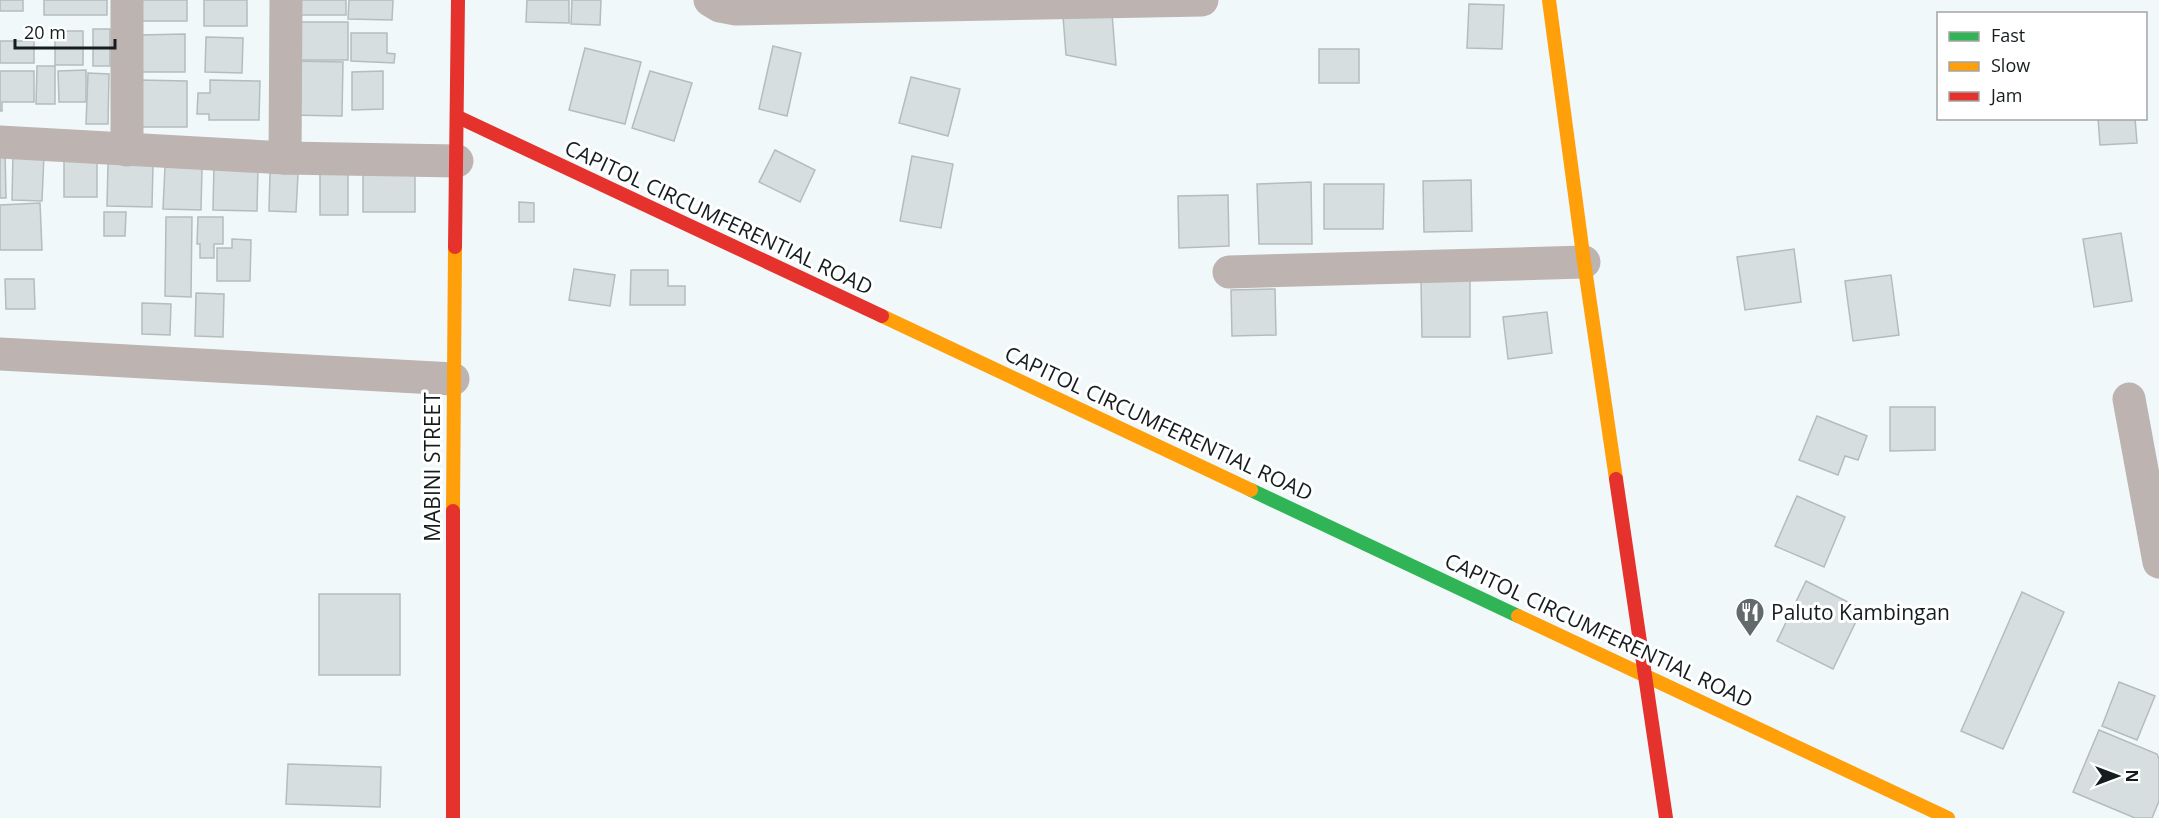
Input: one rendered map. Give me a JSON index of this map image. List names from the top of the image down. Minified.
{"streets":{"main road":["CAPITOL CIRCUMFERENTIAL ROAD","MABINI STREET"]},"crossings":[["CAPITOL CIRCUMFERENTIAL ROAD","MABINI STREET"]],"places":{"restaurant":["Paluto Kambingan"]},"legend":["Fast","Slow","Jam"],"scale_bar":"20 m","north":"right"}
